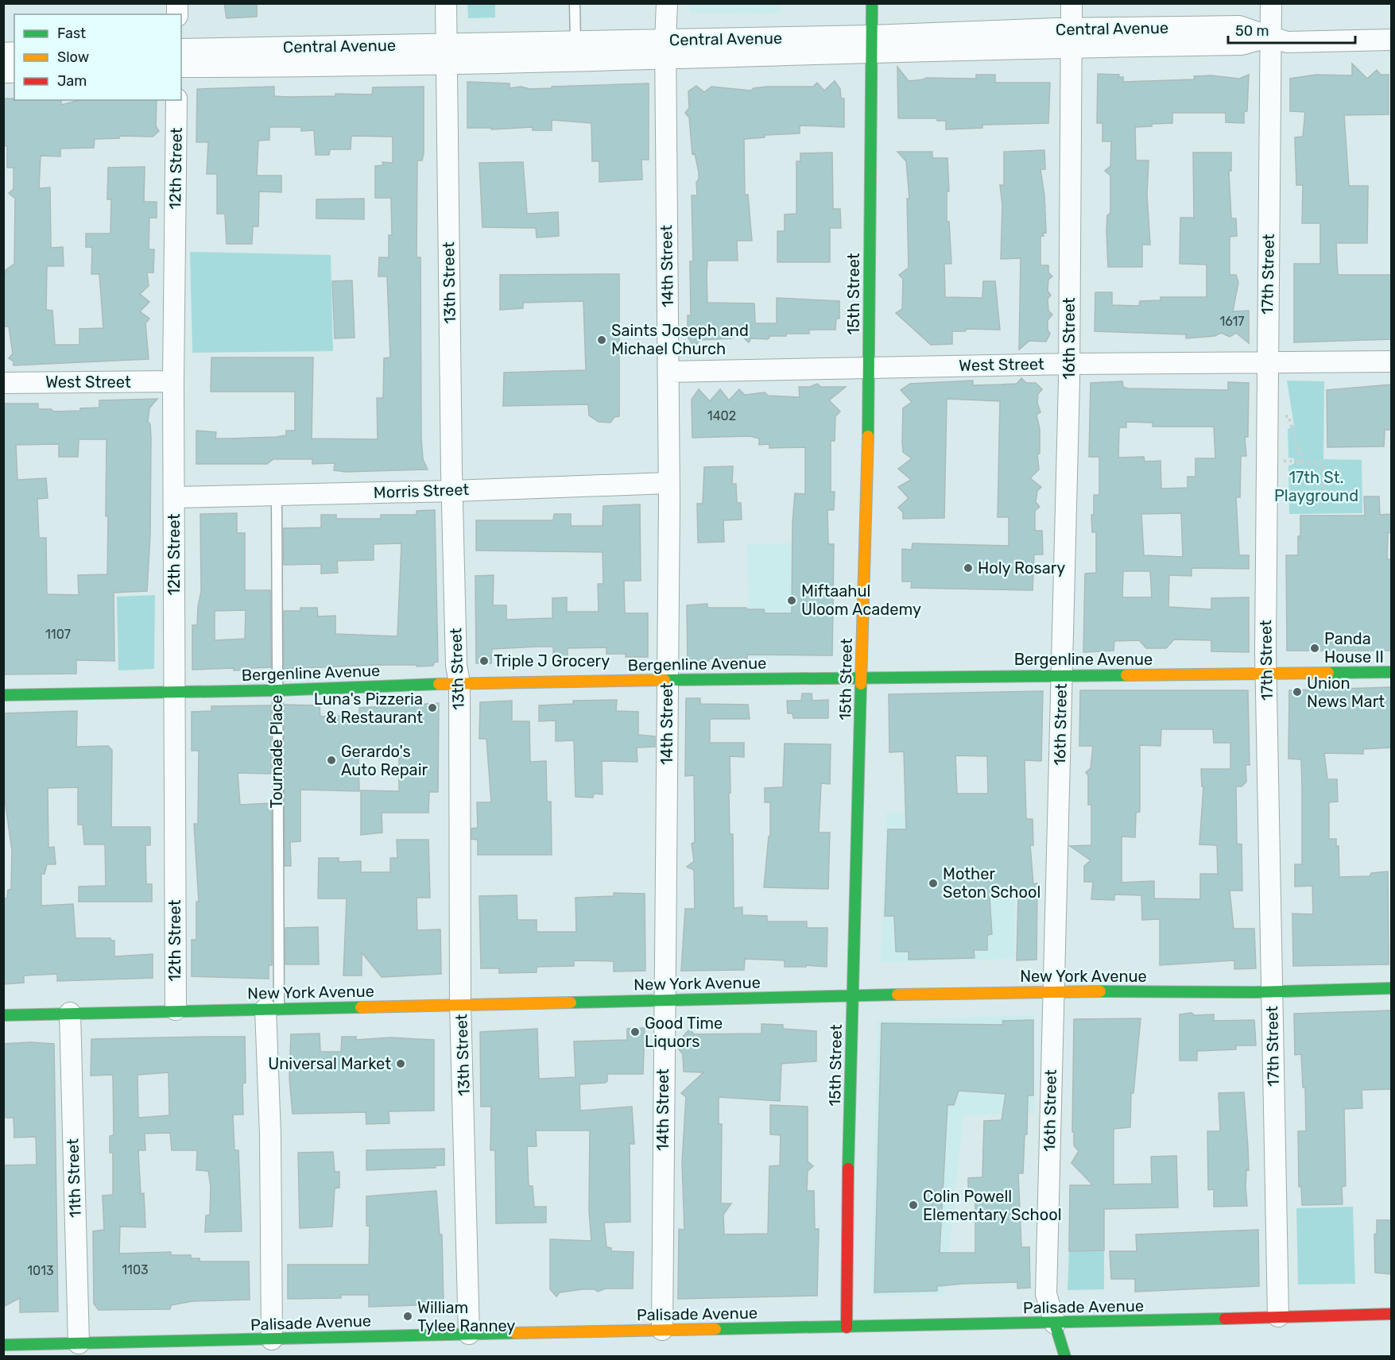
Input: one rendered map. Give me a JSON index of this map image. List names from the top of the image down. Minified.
{"streets":{"street":["Central Avenue","12th Street","14th Street","17th Street","13th Street","15th Street","16th Street","West Street","Morris Street","Bergenline Avenue","New York Avenue","11th Street","Palisade Avenue"],"lane":["Tournade Place"]},"crossings":[["Central Avenue","14th Street"],["Central Avenue","17th Street"],["Central Avenue","13th Street"],["Central Avenue","15th Street"],["Central Avenue","16th Street"],["12th Street","West Street"],["12th Street","Morris Street"],["12th Street","Bergenline Avenue"],["12th Street","New York Avenue"],["14th Street","West Street"],["14th Street","Morris Street"],["14th Street","Bergenline Avenue"],["14th Street","New York Avenue"],["14th Street","Palisade Avenue"],["17th Street","West Street"],["17th Street","Bergenline Avenue"],["17th Street","New York Avenue"],["17th Street","Palisade Avenue"],["13th Street","Morris Street"],["13th Street","Bergenline Avenue"],["13th Street","New York Avenue"],["13th Street","Palisade Avenue"],["15th Street","West Street"],["15th Street","Bergenline Avenue"],["15th Street","New York Avenue"],["15th Street","Palisade Avenue"],["16th Street","West Street"],["16th Street","Bergenline Avenue"],["16th Street","New York Avenue"],["16th Street","Palisade Avenue"],["Morris Street","Tournade Place"],["Bergenline Avenue","Tournade Place"],["Tournade Place","New York Avenue"],["New York Avenue","11th Street"],["11th Street","Palisade Avenue"]],"parks":["17th St. Playground"],"places":["Saints Joseph and Michael Church","Holy Rosary","Miftaahul Uloom Academy","Panda House II","Triple J Grocery","Union News Mart","Luna's Pizzeria & Restaurant","Gerardo's Auto Repair","Mother Seton School","Good Time Liquors","Universal Market","Colin Powell Elementary School","William Tylee Ranney"],"house_numbers":["1617","1402","1107","1103","1013"],"legend":["Fast","Slow","Jam"],"scale_bar":"50 m"}
